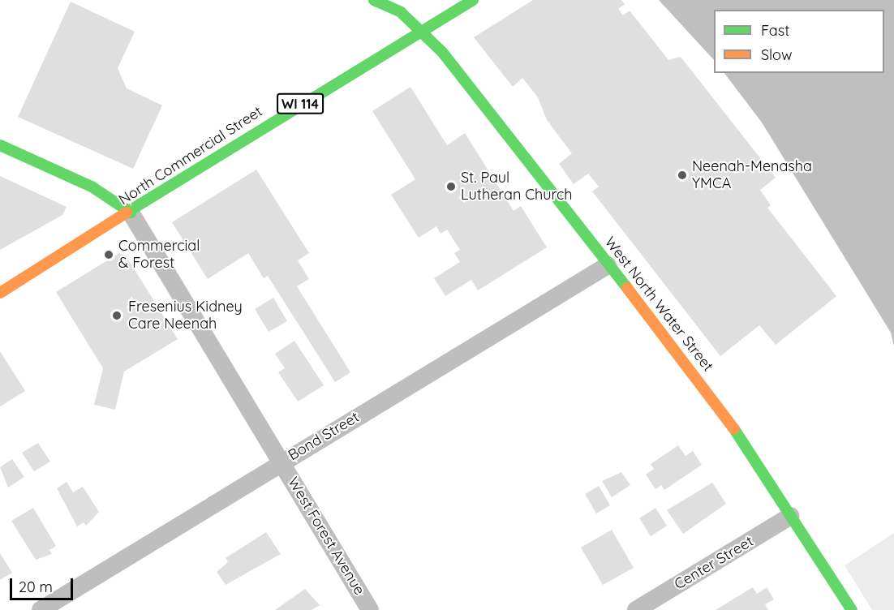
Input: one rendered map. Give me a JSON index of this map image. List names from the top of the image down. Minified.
{"streets":{"street":["WI 114","North Commercial Street","West North Water Street","Bond Street","West Forest Avenue","Center Street"]},"crossings":[["North Commercial Street","West North Water Street"],["North Commercial Street","West Forest Avenue"],["West North Water Street","Bond Street"],["West North Water Street","Center Street"],["Bond Street","West Forest Avenue"]],"places":["Neenah-Menasha YMCA","St. Paul Lutheran Church","Commercial & Forest","Fresenius Kidney Care Neenah"],"legend":["Fast","Slow"],"scale_bar":"20 m"}
